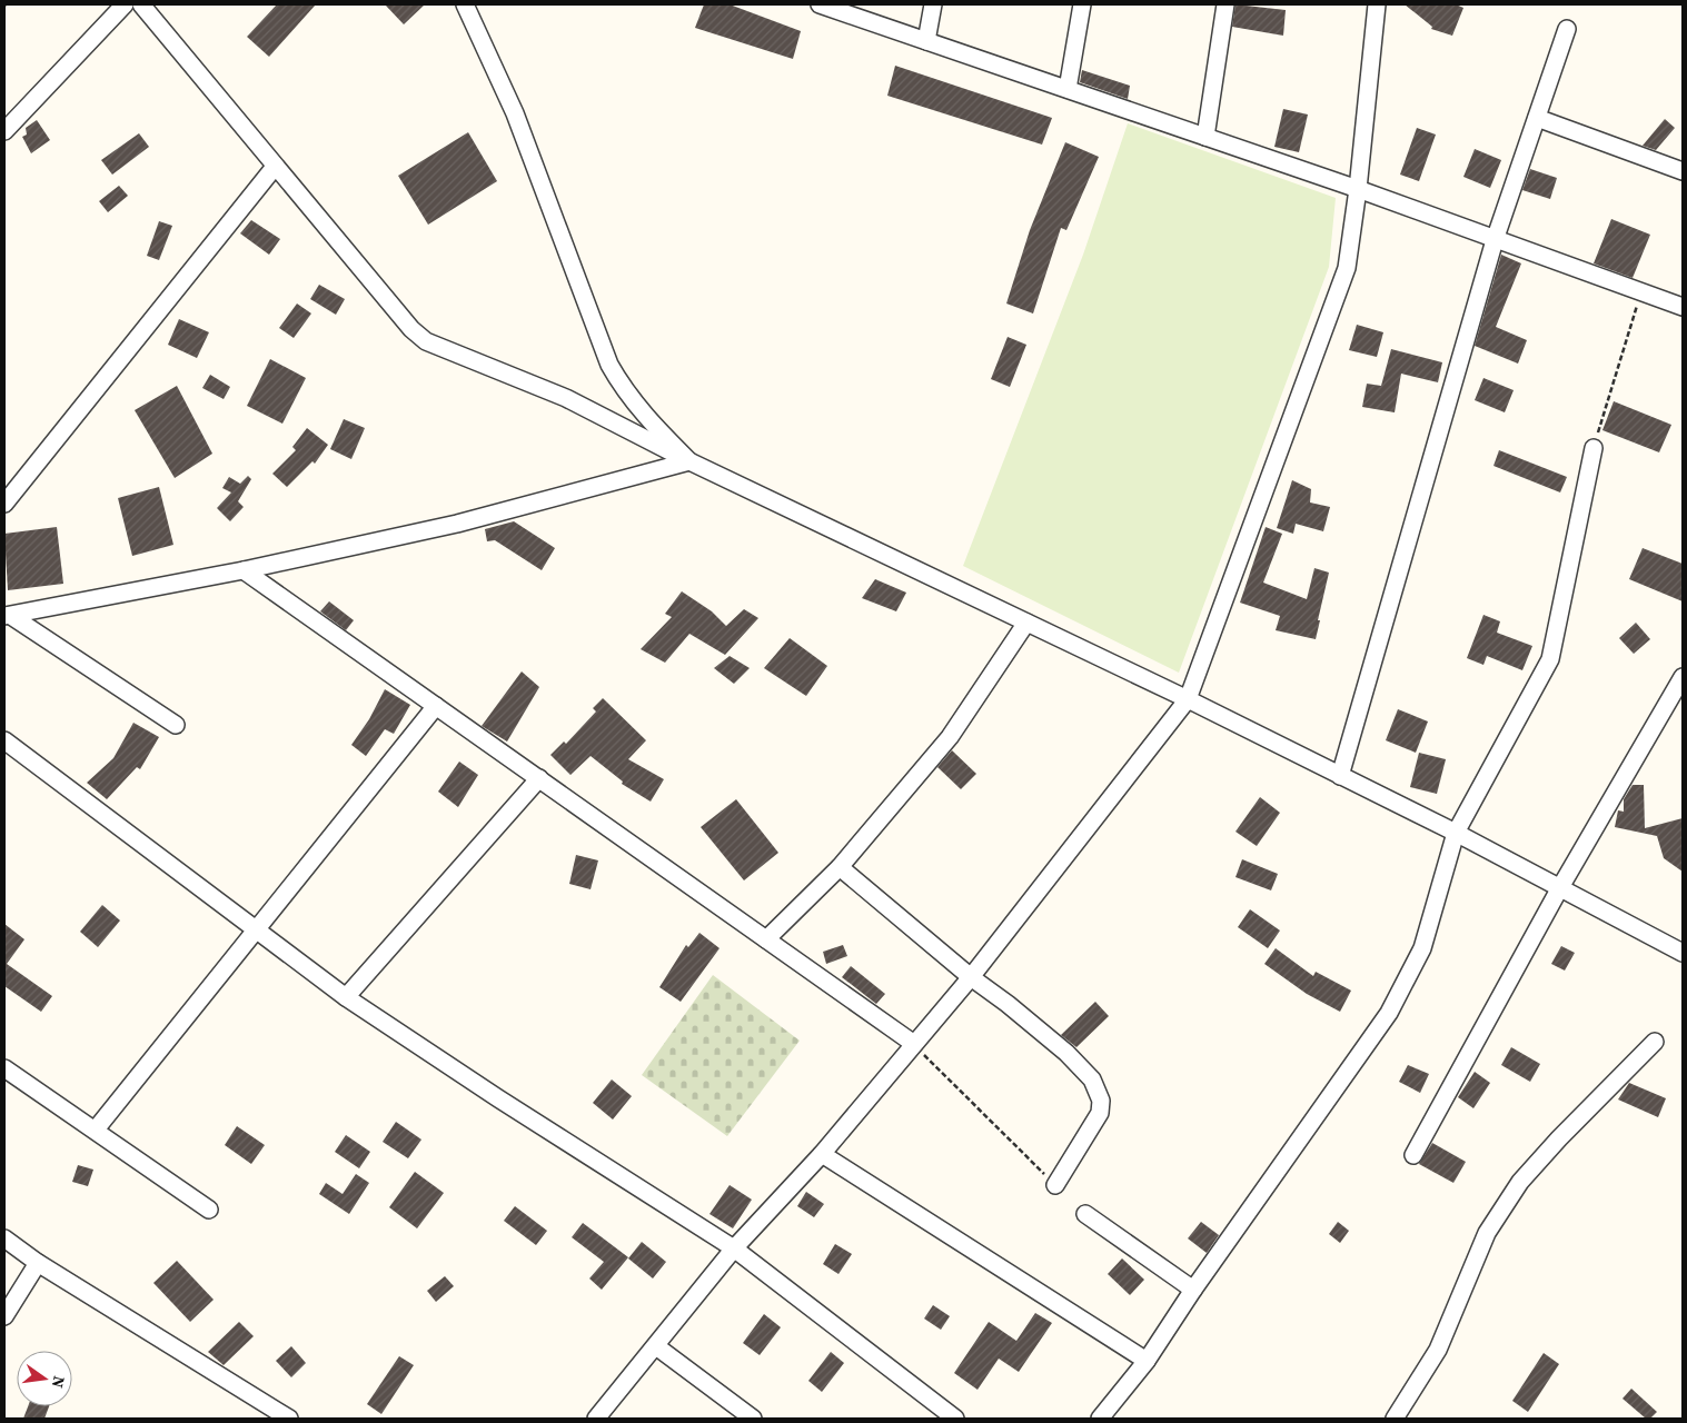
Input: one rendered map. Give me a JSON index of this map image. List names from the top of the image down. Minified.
{"north":"right"}
